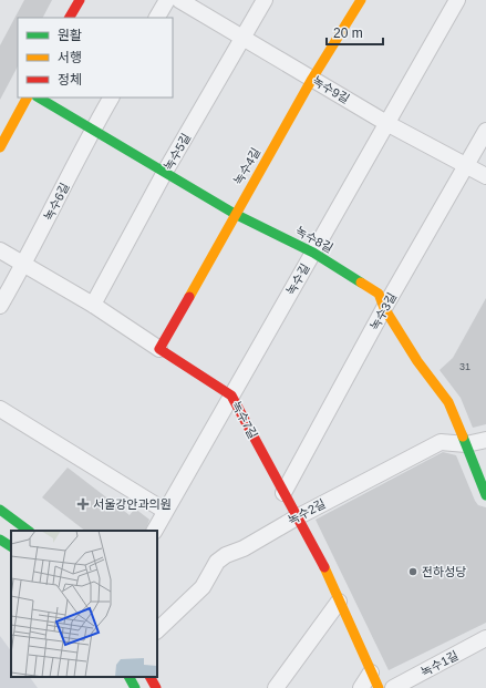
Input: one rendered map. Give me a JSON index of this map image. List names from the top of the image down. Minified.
{"streets":{"street":["녹수9길","녹수5길","녹수4길","녹수6길","녹수8길","녹수길","녹수3길","녹수7길","녹수2길","녹수1길"]},"crossings":[["녹수9길","녹수5길"],["녹수9길","녹수4길"],["녹수9길","녹수길"],["녹수9길","녹수3길"],["녹수5길","녹수8길"],["녹수5길","녹수7길"],["녹수4길","녹수8길"],["녹수4길","녹수7길"],["녹수6길","녹수8길"],["녹수6길","녹수7길"],["녹수8길","녹수길"],["녹수8길","녹수3길"],["녹수8길","녹수2길"],["녹수길","녹수7길"],["녹수3길","녹수7길"],["녹수7길","녹수2길"]],"places":{"health":["서울강안과의원"],"other":["전하성당"]},"house_numbers":["31"],"legend":["원활","서행","정체"],"scale_bar":"20 m"}
